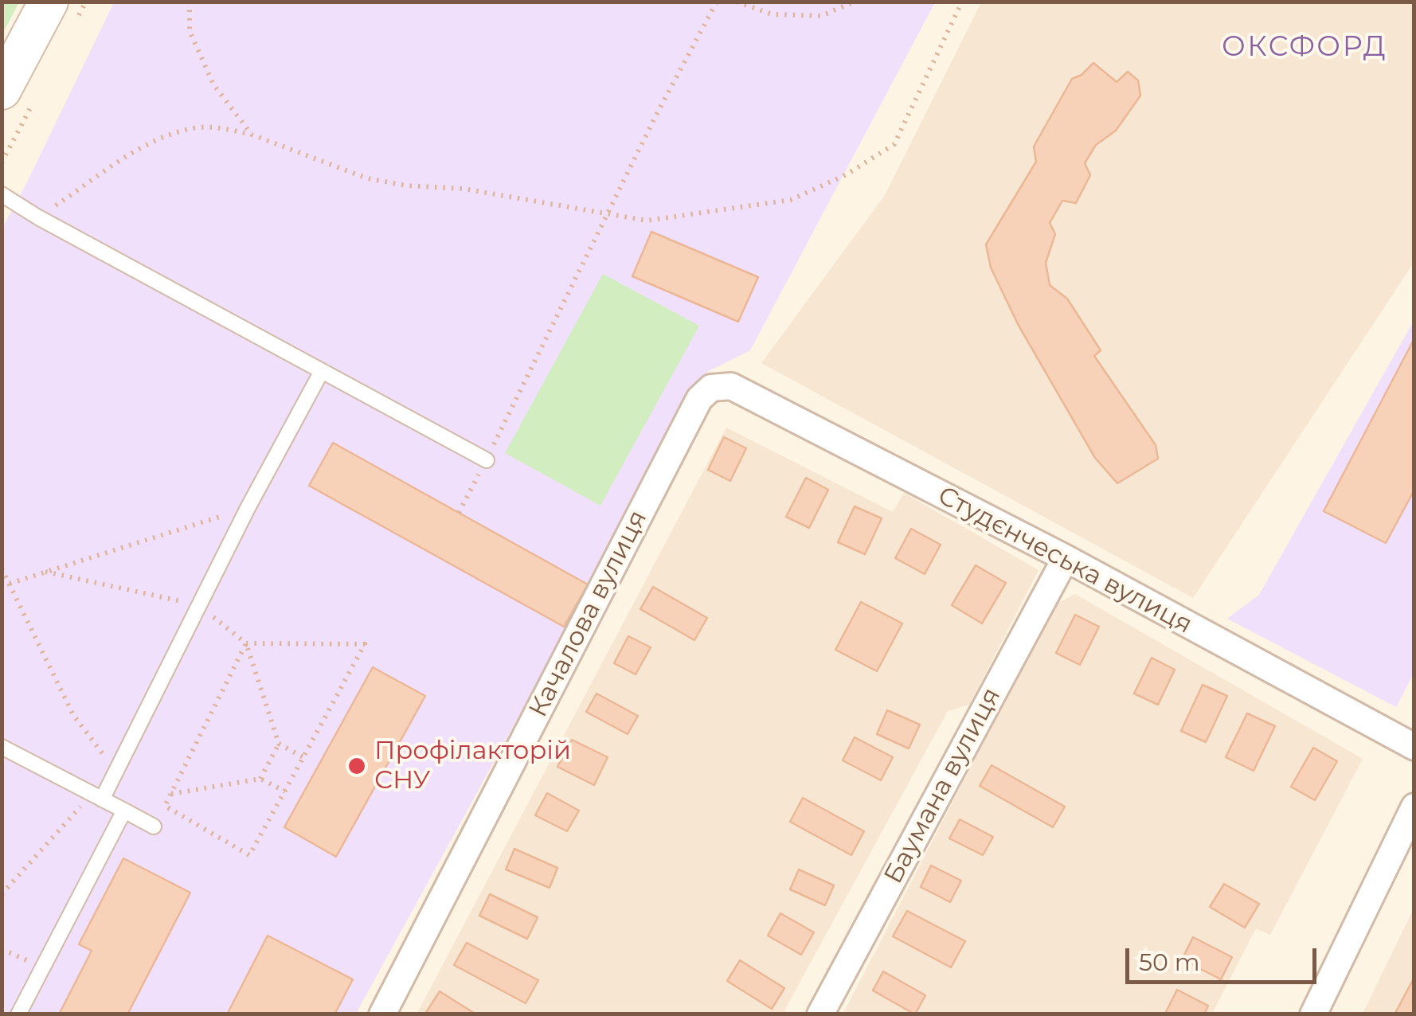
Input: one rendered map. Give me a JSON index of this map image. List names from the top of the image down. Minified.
{"streets":{"street":["Студєнчеська вулиця","Качалова вулиця","Баумана вулиця"]},"crossings":[["Студєнчеська вулиця","Качалова вулиця"],["Студєнчеська вулиця","Баумана вулиця"]],"districts":["ОКСФОРД"],"places":["Профілакторій СНУ"],"scale_bar":"50 m"}
